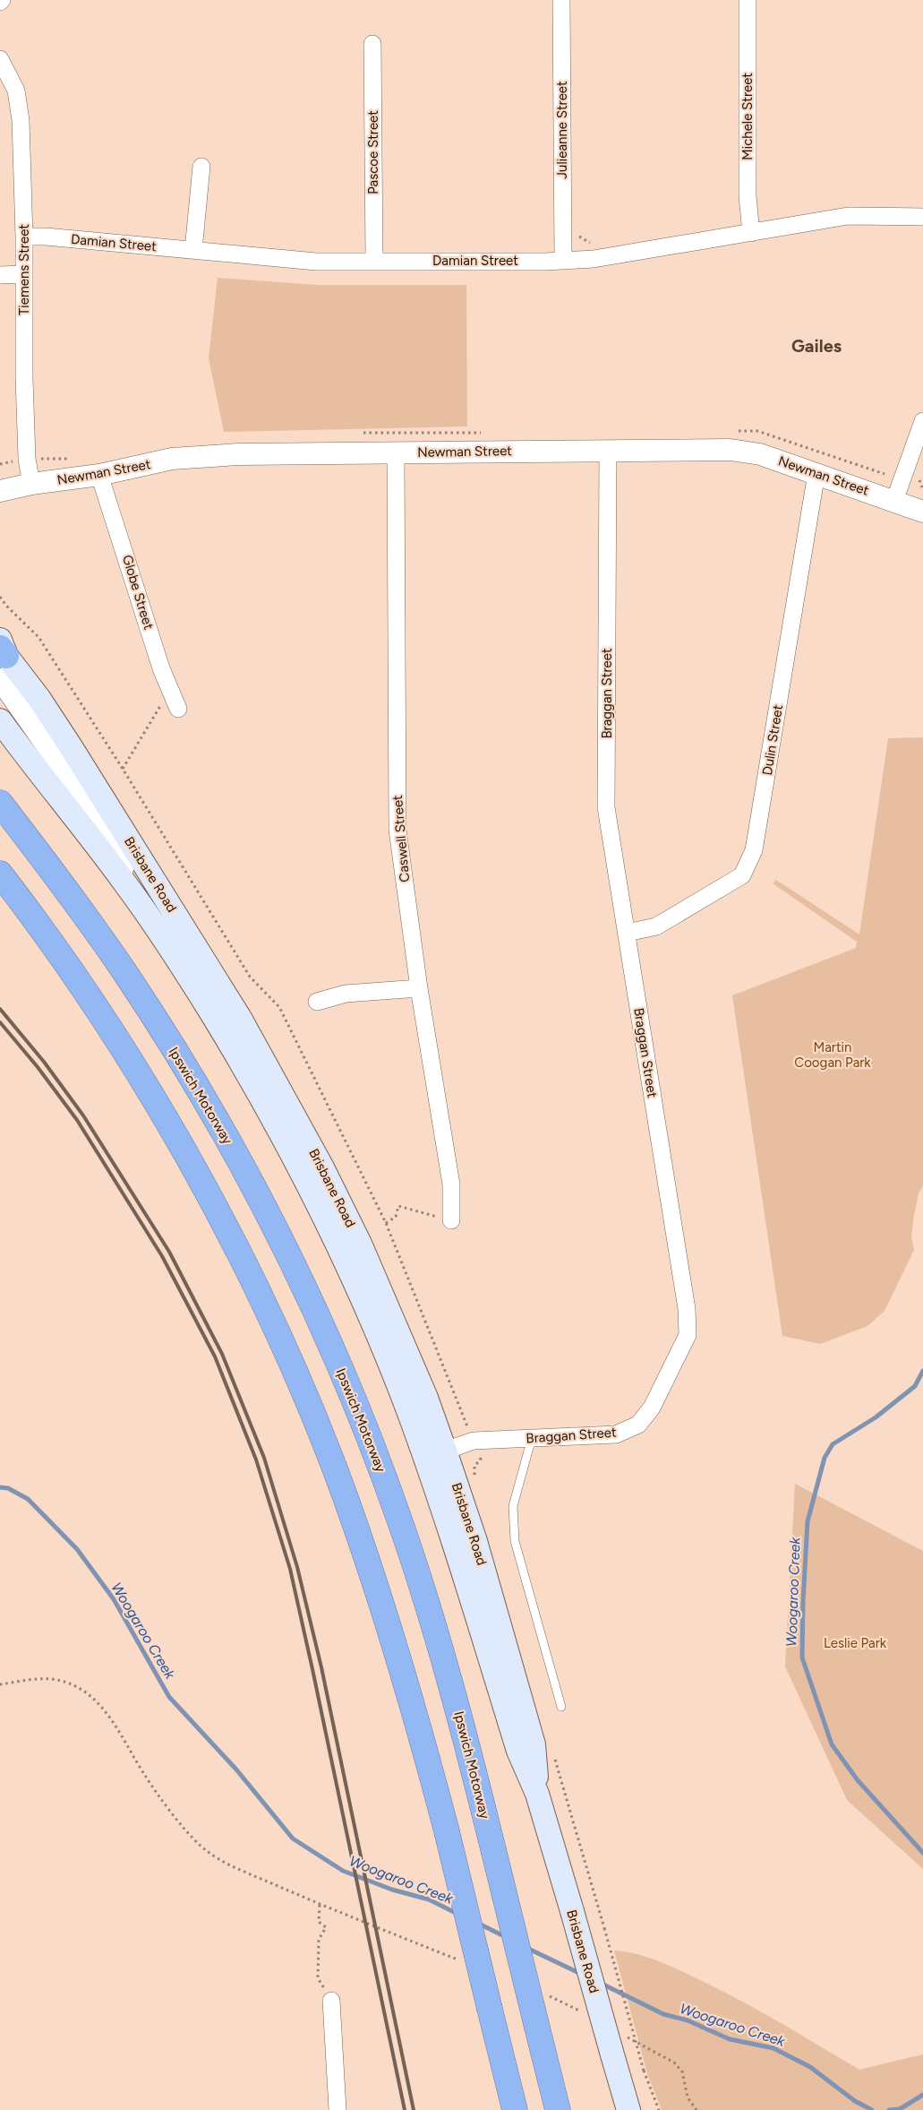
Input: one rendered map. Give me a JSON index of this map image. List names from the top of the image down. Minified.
{"streets":{"highway":["Ipswich Motorway"],"main road":["Brisbane Road"],"street":["Michele Street","Julieanne Street","Pascoe Street","Damian Street","Tiemens Street","Newman Street","Globe Street","Braggan Street","Dulin Street","Caswell Street"]},"crossings":[["Michele Street","Damian Street"],["Julieanne Street","Damian Street"],["Pascoe Street","Damian Street"],["Damian Street","Tiemens Street"],["Tiemens Street","Newman Street"],["Newman Street","Globe Street"],["Newman Street","Braggan Street"],["Newman Street","Dulin Street"],["Newman Street","Caswell Street"],["Braggan Street","Dulin Street"],["Braggan Street","Brisbane Road"]],"districts":["Gailes"],"water":["Woogaroo Creek"],"parks":["Martin Coogan Park","Leslie Park"]}
